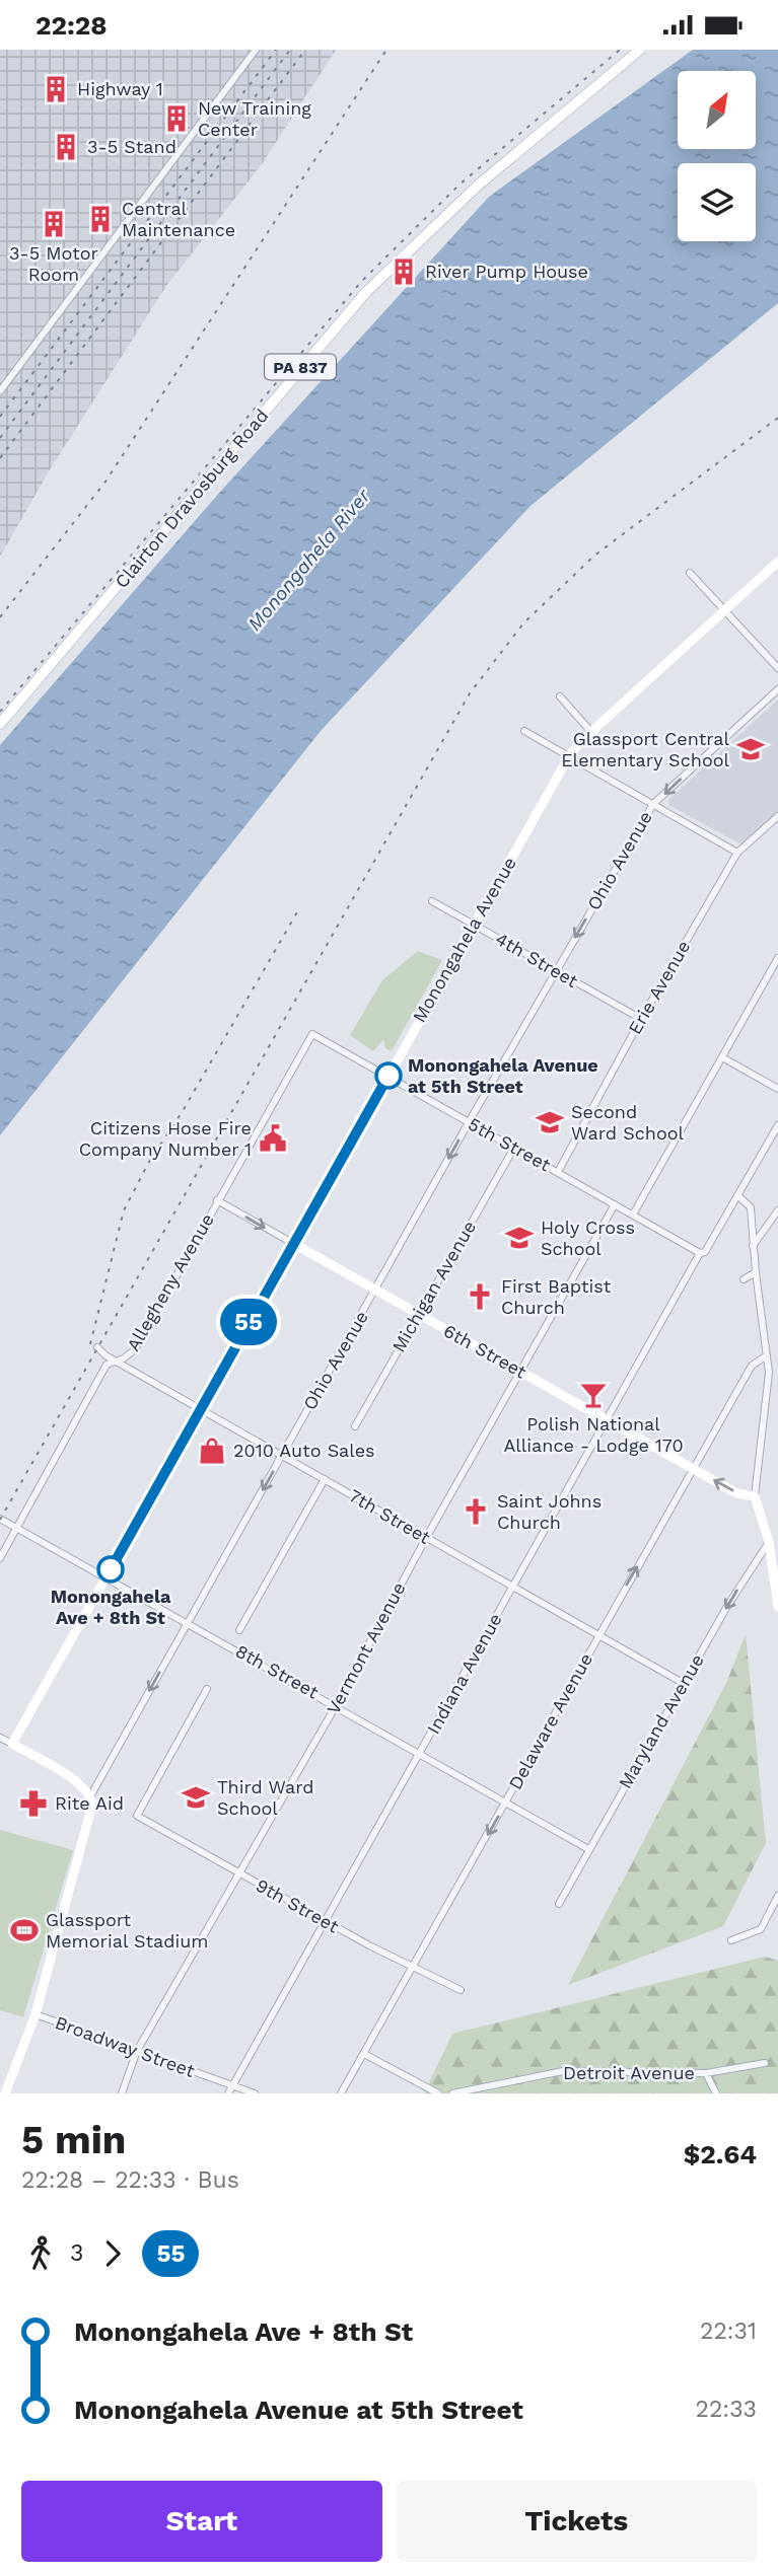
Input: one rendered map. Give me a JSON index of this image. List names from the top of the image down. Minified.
{"streets":{"main road":["PA 837","Clairton Dravosburg Road","Ohio Avenue","Monongahela Avenue","6th Street"],"street":["4th Street","Erie Avenue","5th Street","Allegheny Avenue","Michigan Avenue","7th Street","Vermont Avenue","8th Street","Indiana Avenue","Delaware Avenue","Maryland Avenue","9th Street","Broadway Street","Detroit Avenue"]},"crossings":[["Ohio Avenue","4th Street"],["Ohio Avenue","5th Street"],["Ohio Avenue","6th Street"],["Ohio Avenue","7th Street"],["Ohio Avenue","8th Street"],["Ohio Avenue","Broadway Street"],["Monongahela Avenue","4th Street"],["Monongahela Avenue","5th Street"],["Monongahela Avenue","6th Street"],["Monongahela Avenue","7th Street"],["Monongahela Avenue","8th Street"],["4th Street","Erie Avenue"],["Erie Avenue","5th Street"],["5th Street","Allegheny Avenue"],["5th Street","Michigan Avenue"],["5th Street","Vermont Avenue"],["5th Street","Indiana Avenue"],["Allegheny Avenue","6th Street"],["Allegheny Avenue","7th Street"],["Allegheny Avenue","8th Street"],["Michigan Avenue","6th Street"],["6th Street","Vermont Avenue"],["6th Street","Indiana Avenue"],["6th Street","Delaware Avenue"],["7th Street","Vermont Avenue"],["7th Street","Indiana Avenue"],["7th Street","Delaware Avenue"],["7th Street","Maryland Avenue"],["Vermont Avenue","8th Street"],["Vermont Avenue","9th Street"],["Vermont Avenue","Broadway Street"],["8th Street","Indiana Avenue"],["8th Street","Delaware Avenue"],["8th Street","Maryland Avenue"],["Indiana Avenue","9th Street"],["Indiana Avenue","Broadway Street"],["Delaware Avenue","9th Street"]],"one_way":["Ohio Avenue","Maryland Avenue"],"water":["Monongahela River"],"places":{"building":["Highway 1","New Training Center","3-5 Stand","Central Maintenance","3-5 Motor Room","River Pump House"],"school or university":["Glassport Central Elementary School","Second Ward School","Holy Cross School","Third Ward School"],"other":["Monongahela Avenue at 5th Street","Monongahela Ave + 8th St"],"public building":["Citizens Hose Fire Company Number 1"],"church":["First Baptist Church","Saint Johns Church"],"bar":["Polish National Alliance - Lodge 170"],"shop":["2010 Auto Sales"],"pharmacy":["Rite Aid"],"sports":["Glassport Memorial Stadium"]},"lines":["bus line 55"],"north":"top right","page":{"status":"22:28","on_map":"55","heading":["5 min","22:28 – 22:33 · Bus","$2.64"],"legs":["3","55"],"list":[{"name":"Monongahela Ave + 8th St","value":"22:31"},{"name":"Monongahela Avenue at 5th Street","value":"22:33"}],"buttons":["Start","Tickets"]}}
